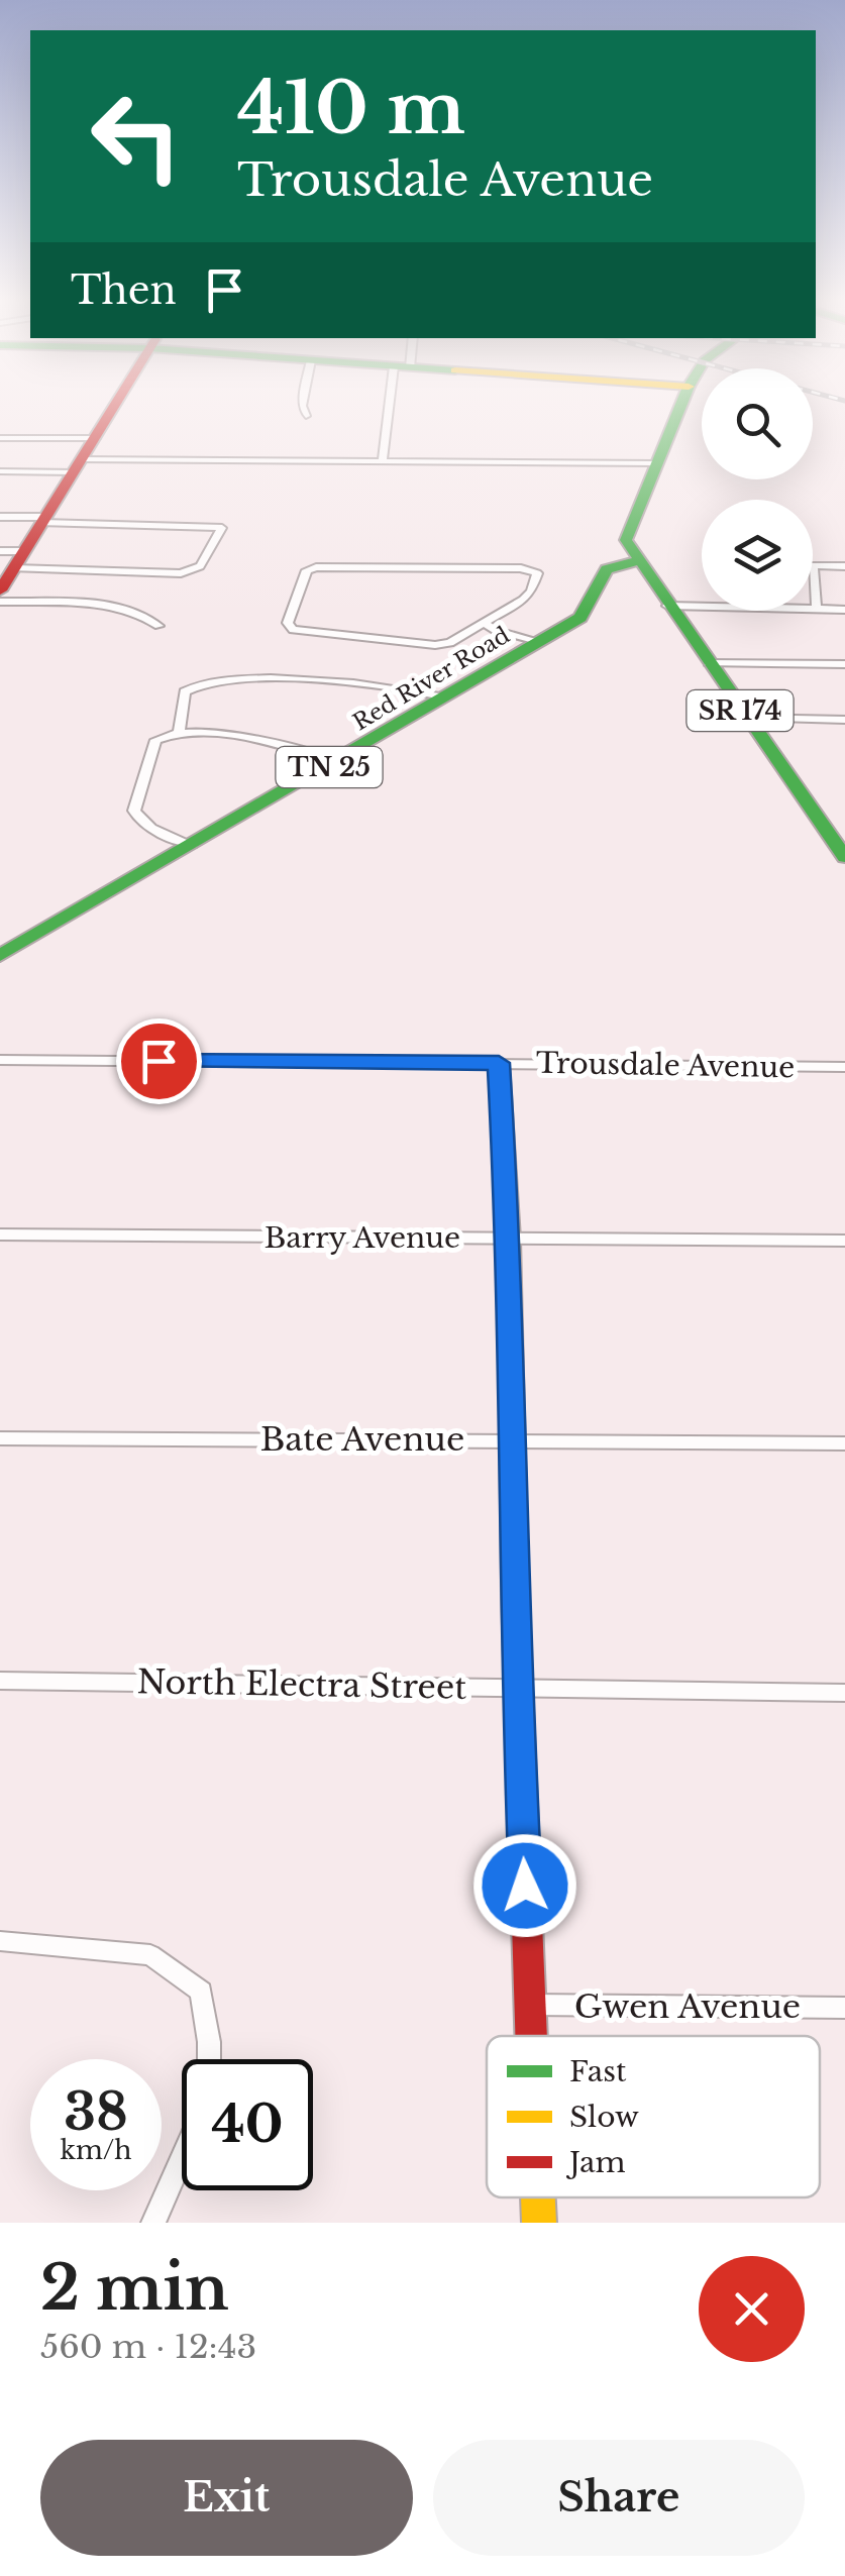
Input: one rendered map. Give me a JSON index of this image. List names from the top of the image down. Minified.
{"streets":{"street":["Red River Road","SR 174","TN 25","Trousdale Avenue","Barry Avenue","Bate Avenue","North Electra Street","Gwen Avenue"]},"crossings":[["Red River Road","SR 174"]],"legend":["Fast","Slow","Jam"],"page":{"turn":["410 m","Trousdale Avenue"],"then":"Then","speed":"38 km/h","limit":"40","heading":["2 min","560 m · 12:43"],"buttons":["Exit","Share"]}}
